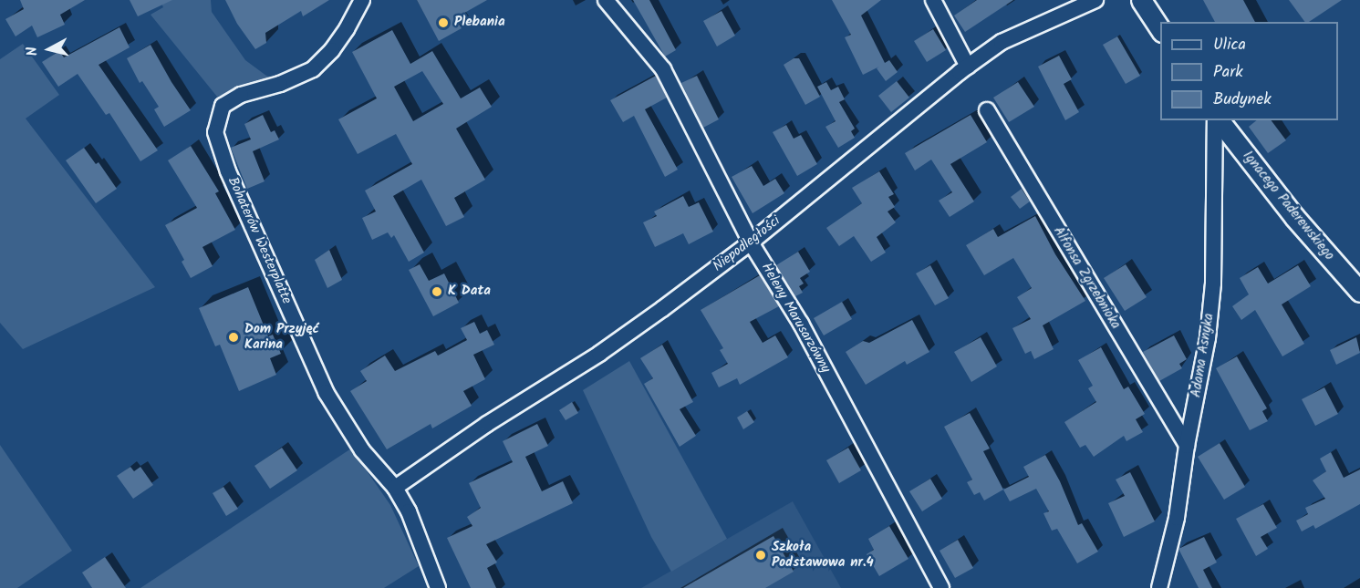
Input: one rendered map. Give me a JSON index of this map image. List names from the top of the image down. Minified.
{"streets":{"street":["Ignacego Paderewskiego","Bohaterów Westerplatte","Niepodległości","Alfonsa Zgrzebnioka","Heleny Marusarzówny","Adama Asnyka"]},"crossings":[["Bohaterów Westerplatte","Niepodległości"],["Niepodległości","Heleny Marusarzówny"],["Alfonsa Zgrzebnioka","Adama Asnyka"]],"places":["Plebania","K Data","Dom Przyjęć Karina","Szkoła Podstawowa nr.4"],"legend":["Ulica","Park","Budynek"],"north":"left"}
